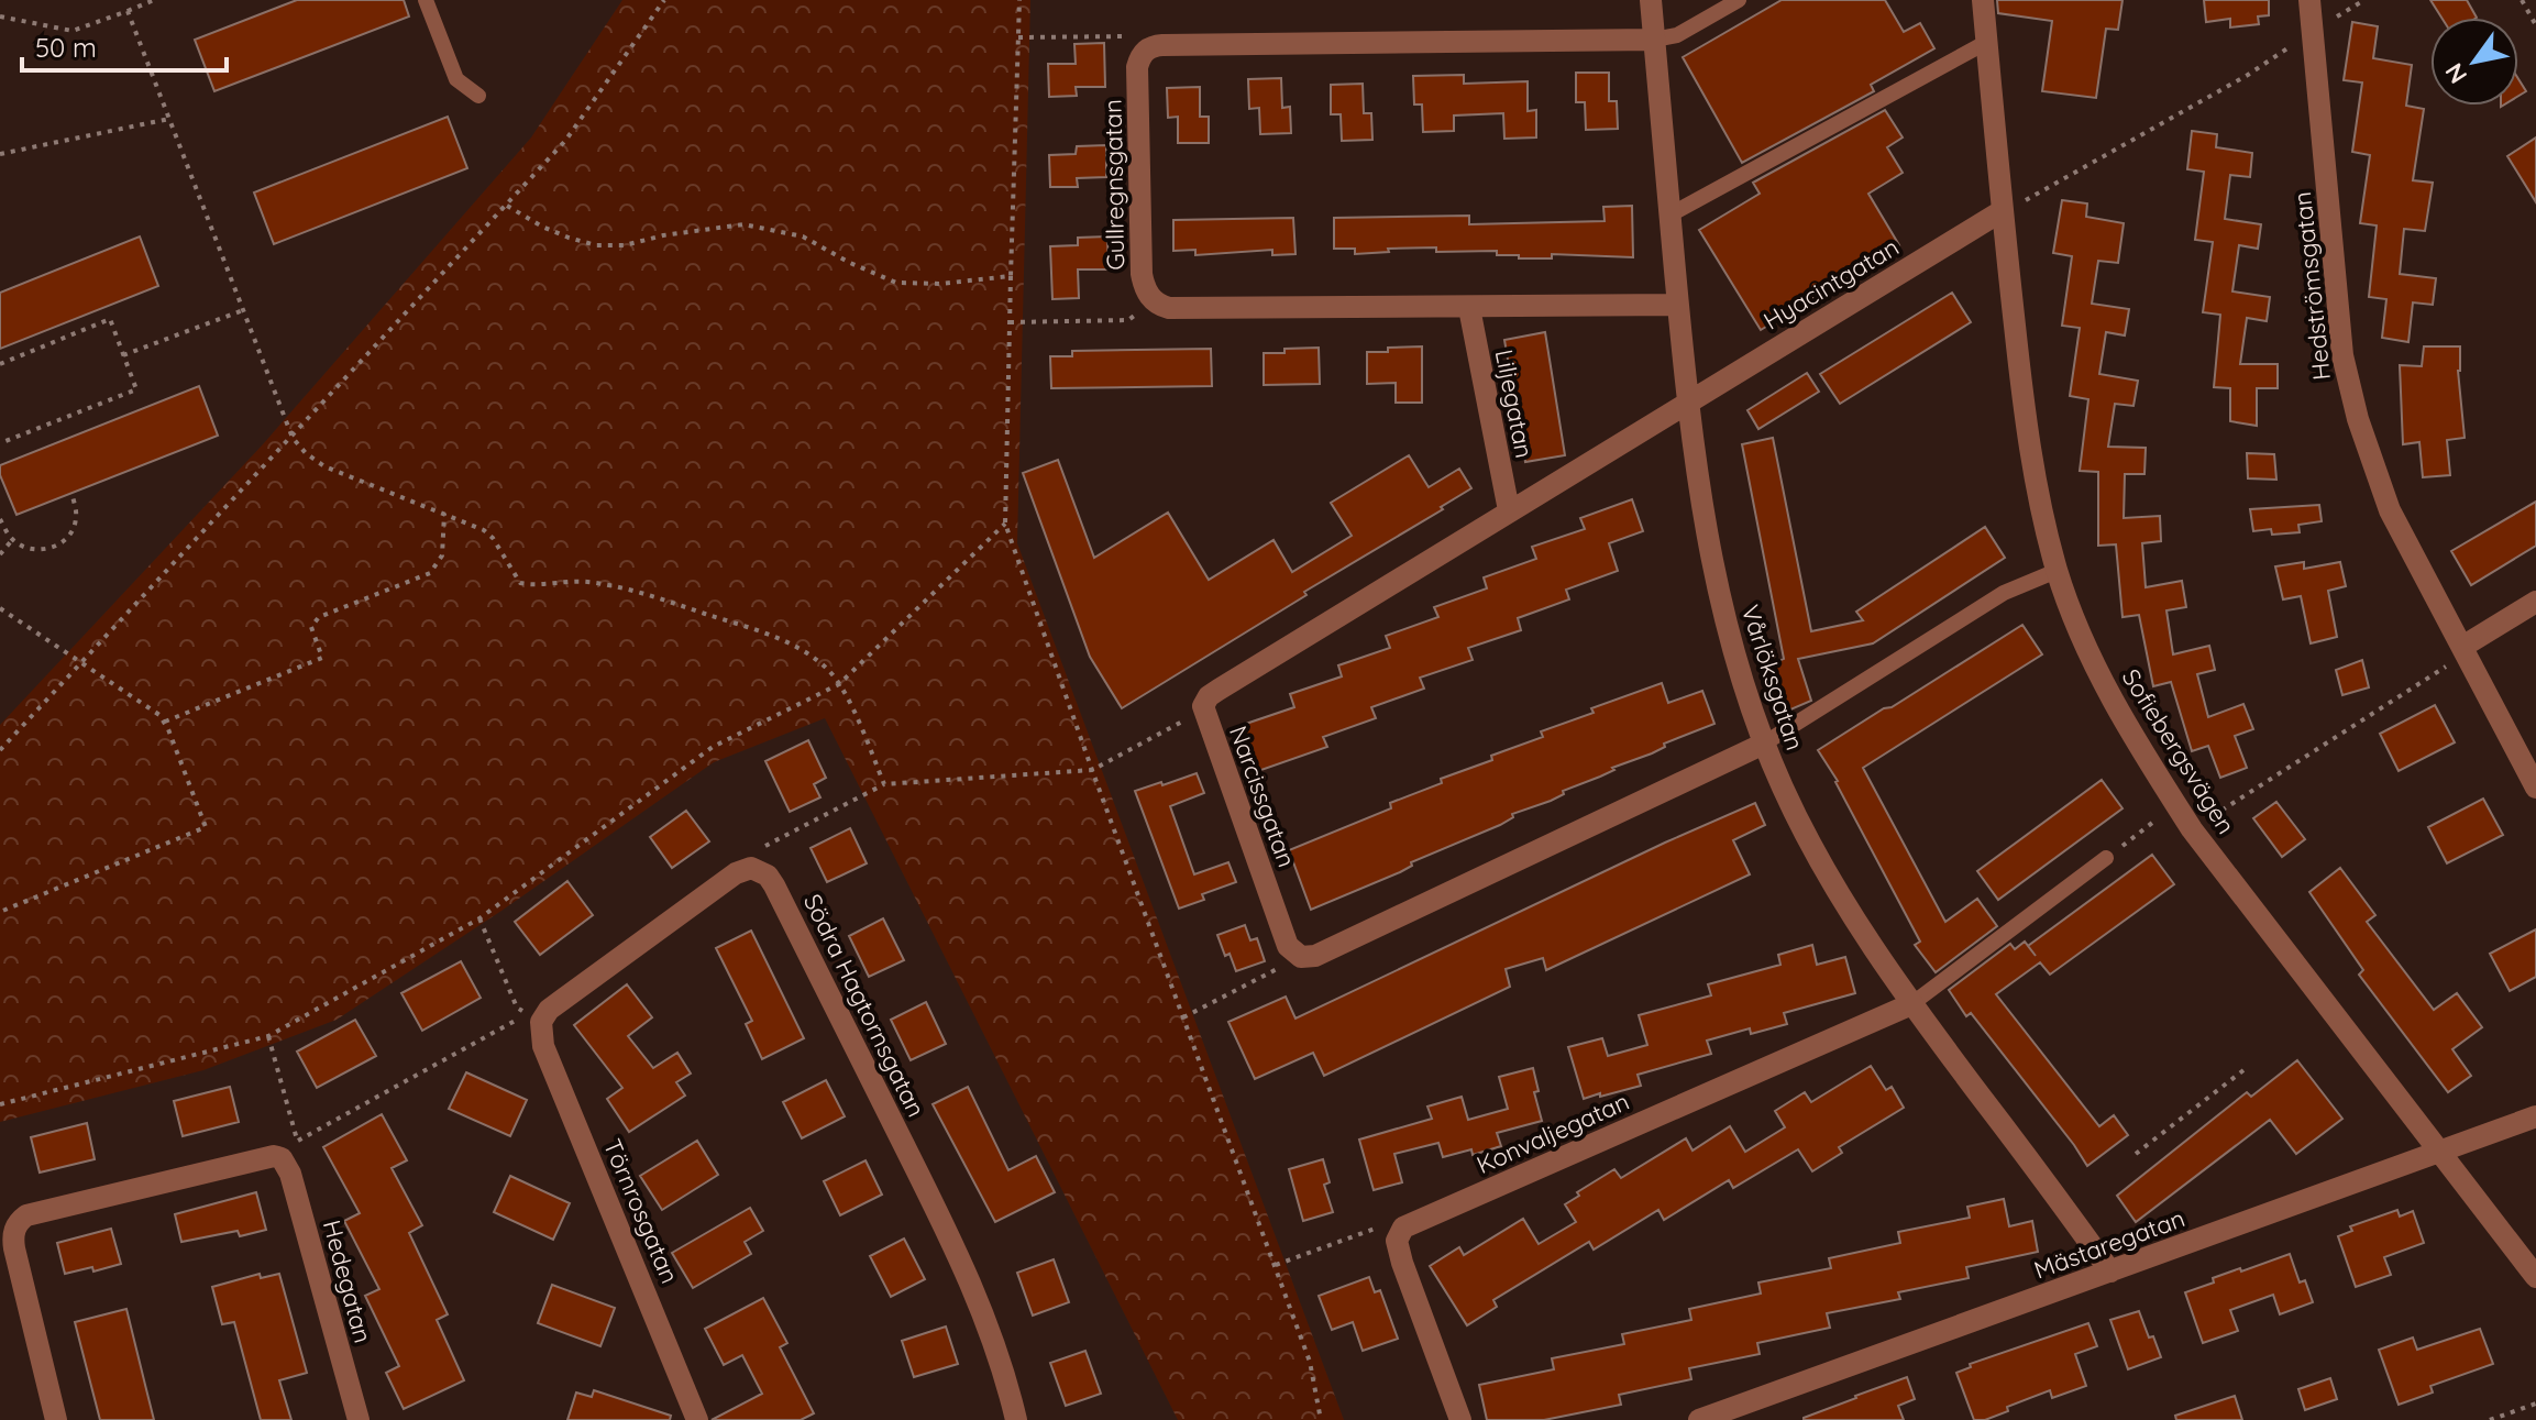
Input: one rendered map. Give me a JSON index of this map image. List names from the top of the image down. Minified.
{"streets":{"street":["Gullregnsgatan","Hyacintgatan","Hedströmsgatan","Liljegatan","Vårlöksgatan","Sofiebergsvägen","Narcissgatan","Södra Hagtornsgatan","Konvaljegatan","Törnrosgatan","Mästaregatan","Hedegatan"]},"crossings":[["Hyacintgatan","Vårlöksgatan"],["Hyacintgatan","Sofiebergsvägen"],["Hyacintgatan","Narcissgatan"],["Liljegatan","Narcissgatan"],["Vårlöksgatan","Narcissgatan"],["Vårlöksgatan","Konvaljegatan"],["Vårlöksgatan","Mästaregatan"],["Sofiebergsvägen","Mästaregatan"]],"scale_bar":"50 m","north":"bottom left"}
